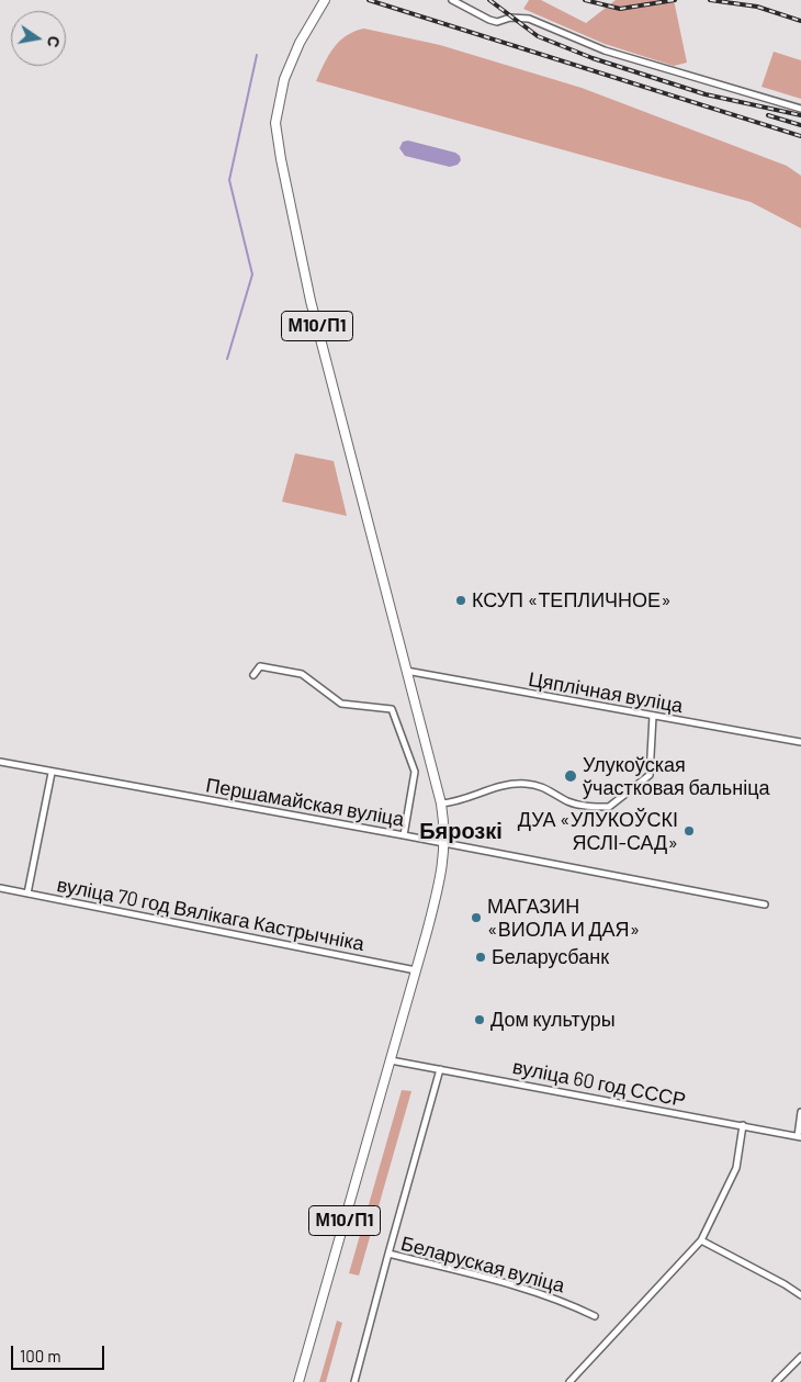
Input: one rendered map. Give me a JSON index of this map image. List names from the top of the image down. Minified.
{"streets":{"main road":["М10/П1"],"street":["Цяплічная вуліца","Першамайская вуліца","вуліца 70 год Вялікага Кастрычніка","вуліца 60 год СССР","Беларуская вуліца"]},"crossings":[["М10/П1","Цяплічная вуліца"],["М10/П1","Першамайская вуліца"],["М10/П1","вуліца 70 год Вялікага Кастрычніка"],["М10/П1","вуліца 60 год СССР"],["вуліца 60 год СССР","Беларуская вуліца"]],"districts":["Бярозкі"],"places":["КСУП «ТЕПЛИЧНОЕ»","Улукоўская ўчастковая бальніца","ДУА «УЛУКОЎСКІ ЯСЛІ-САД»","МАГАЗИН «ВИОЛА И ДАЯ»","Беларусбанк","Дом культуры"],"scale_bar":"100 m","north":"right"}
